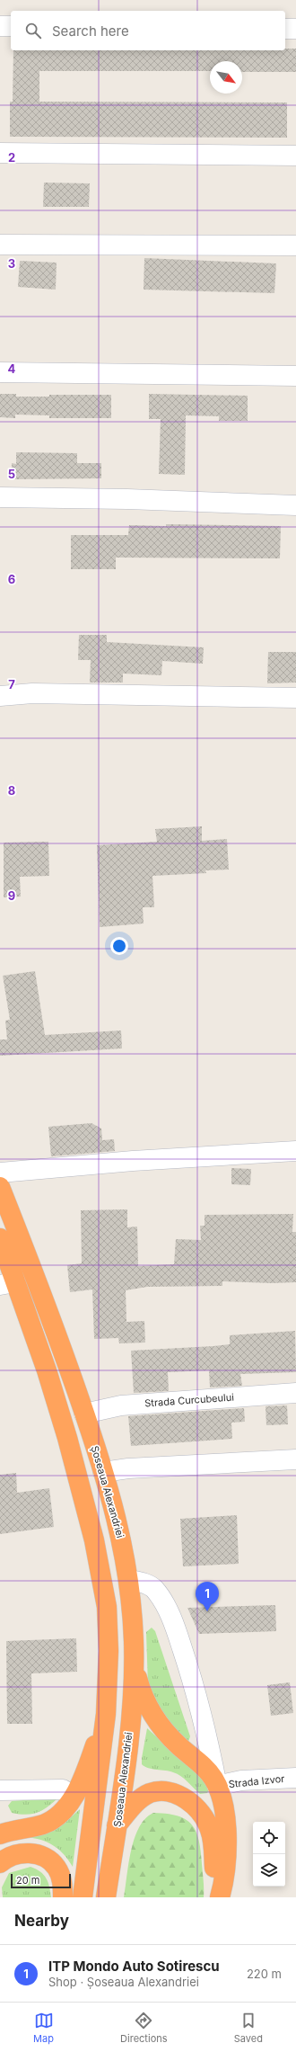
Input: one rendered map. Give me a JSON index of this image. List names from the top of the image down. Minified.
{"streets":{"highway":["Șoseaua Alexandriei"],"street":["Strada Curcubeului","Strada Izvor"]},"crossings":[["Strada Curcubeului","Șoseaua Alexandriei"]],"scale_bar":"20 m","north":"bottom right","page":{"search":"Search here","pins":"1","scale":"20 m","heading":"Nearby","list":[{"mark":"1","name":"ITP Mondo Auto Sotirescu","note":"Shop · Șoseaua Alexandriei","value":"220 m"}],"nav":["Map","Directions","Saved"]},"grid":{"rows":["2","3","4","5","6","7","8","9"]}}
